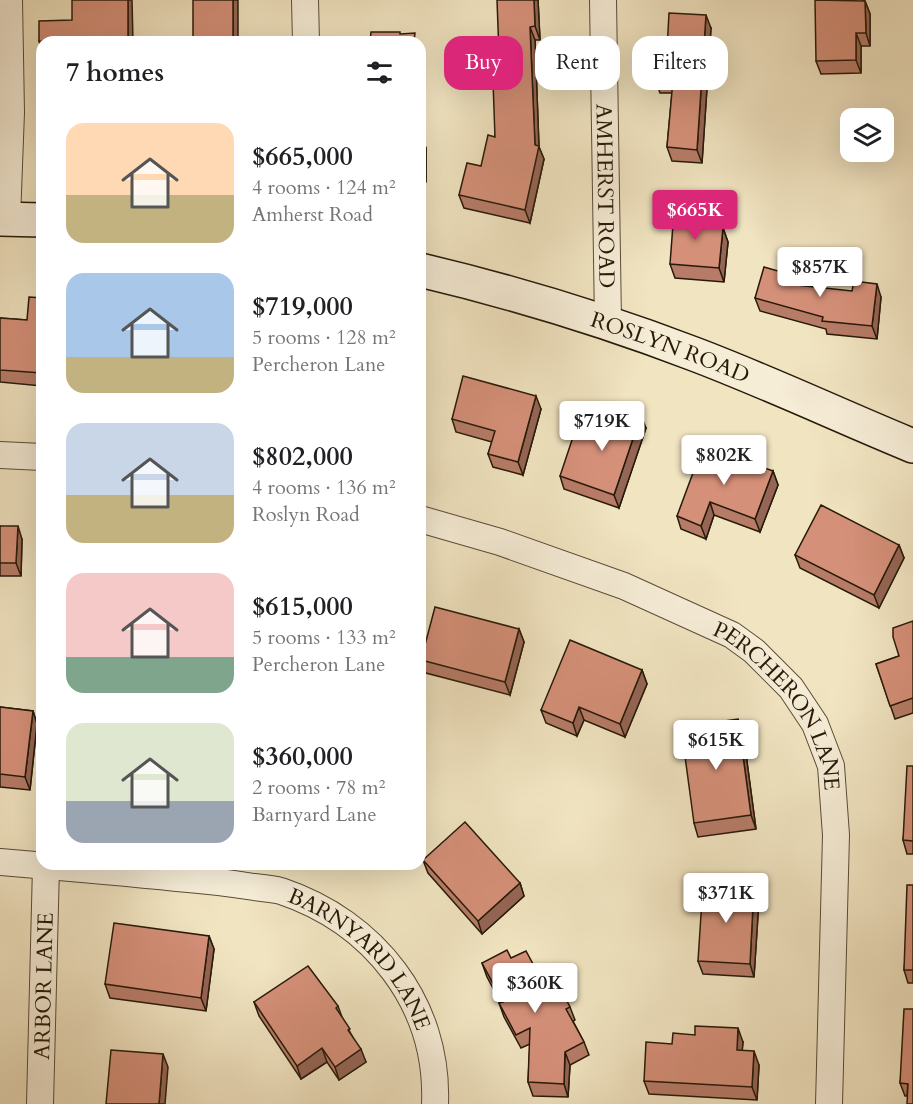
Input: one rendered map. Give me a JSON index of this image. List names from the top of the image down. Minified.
{"streets":{"main road":["ROSLYN ROAD"],"street":["AMHERST ROAD","PERCHERON LANE","BARNYARD LANE","ARBOR LANE"]},"crossings":[["AMHERST ROAD","ROSLYN ROAD"]],"page":{"chip":["Buy","Rent","Filters"],"heading":"7 homes","list":[{"name":"$665,000","note":"4 rooms · 124 m² · Amherst Road"},{"name":"$719,000","note":"5 rooms · 128 m² · Percheron Lane"},{"name":"$802,000","note":"4 rooms · 136 m² · Roslyn Road"},{"name":"$615,000","note":"5 rooms · 133 m² · Percheron Lane"},{"name":"$360,000","note":"2 rooms · 78 m² · Barnyard Lane"}],"price":["$665K","$857K","$719K","$802K","$615K","$371K","$360K"]}}
